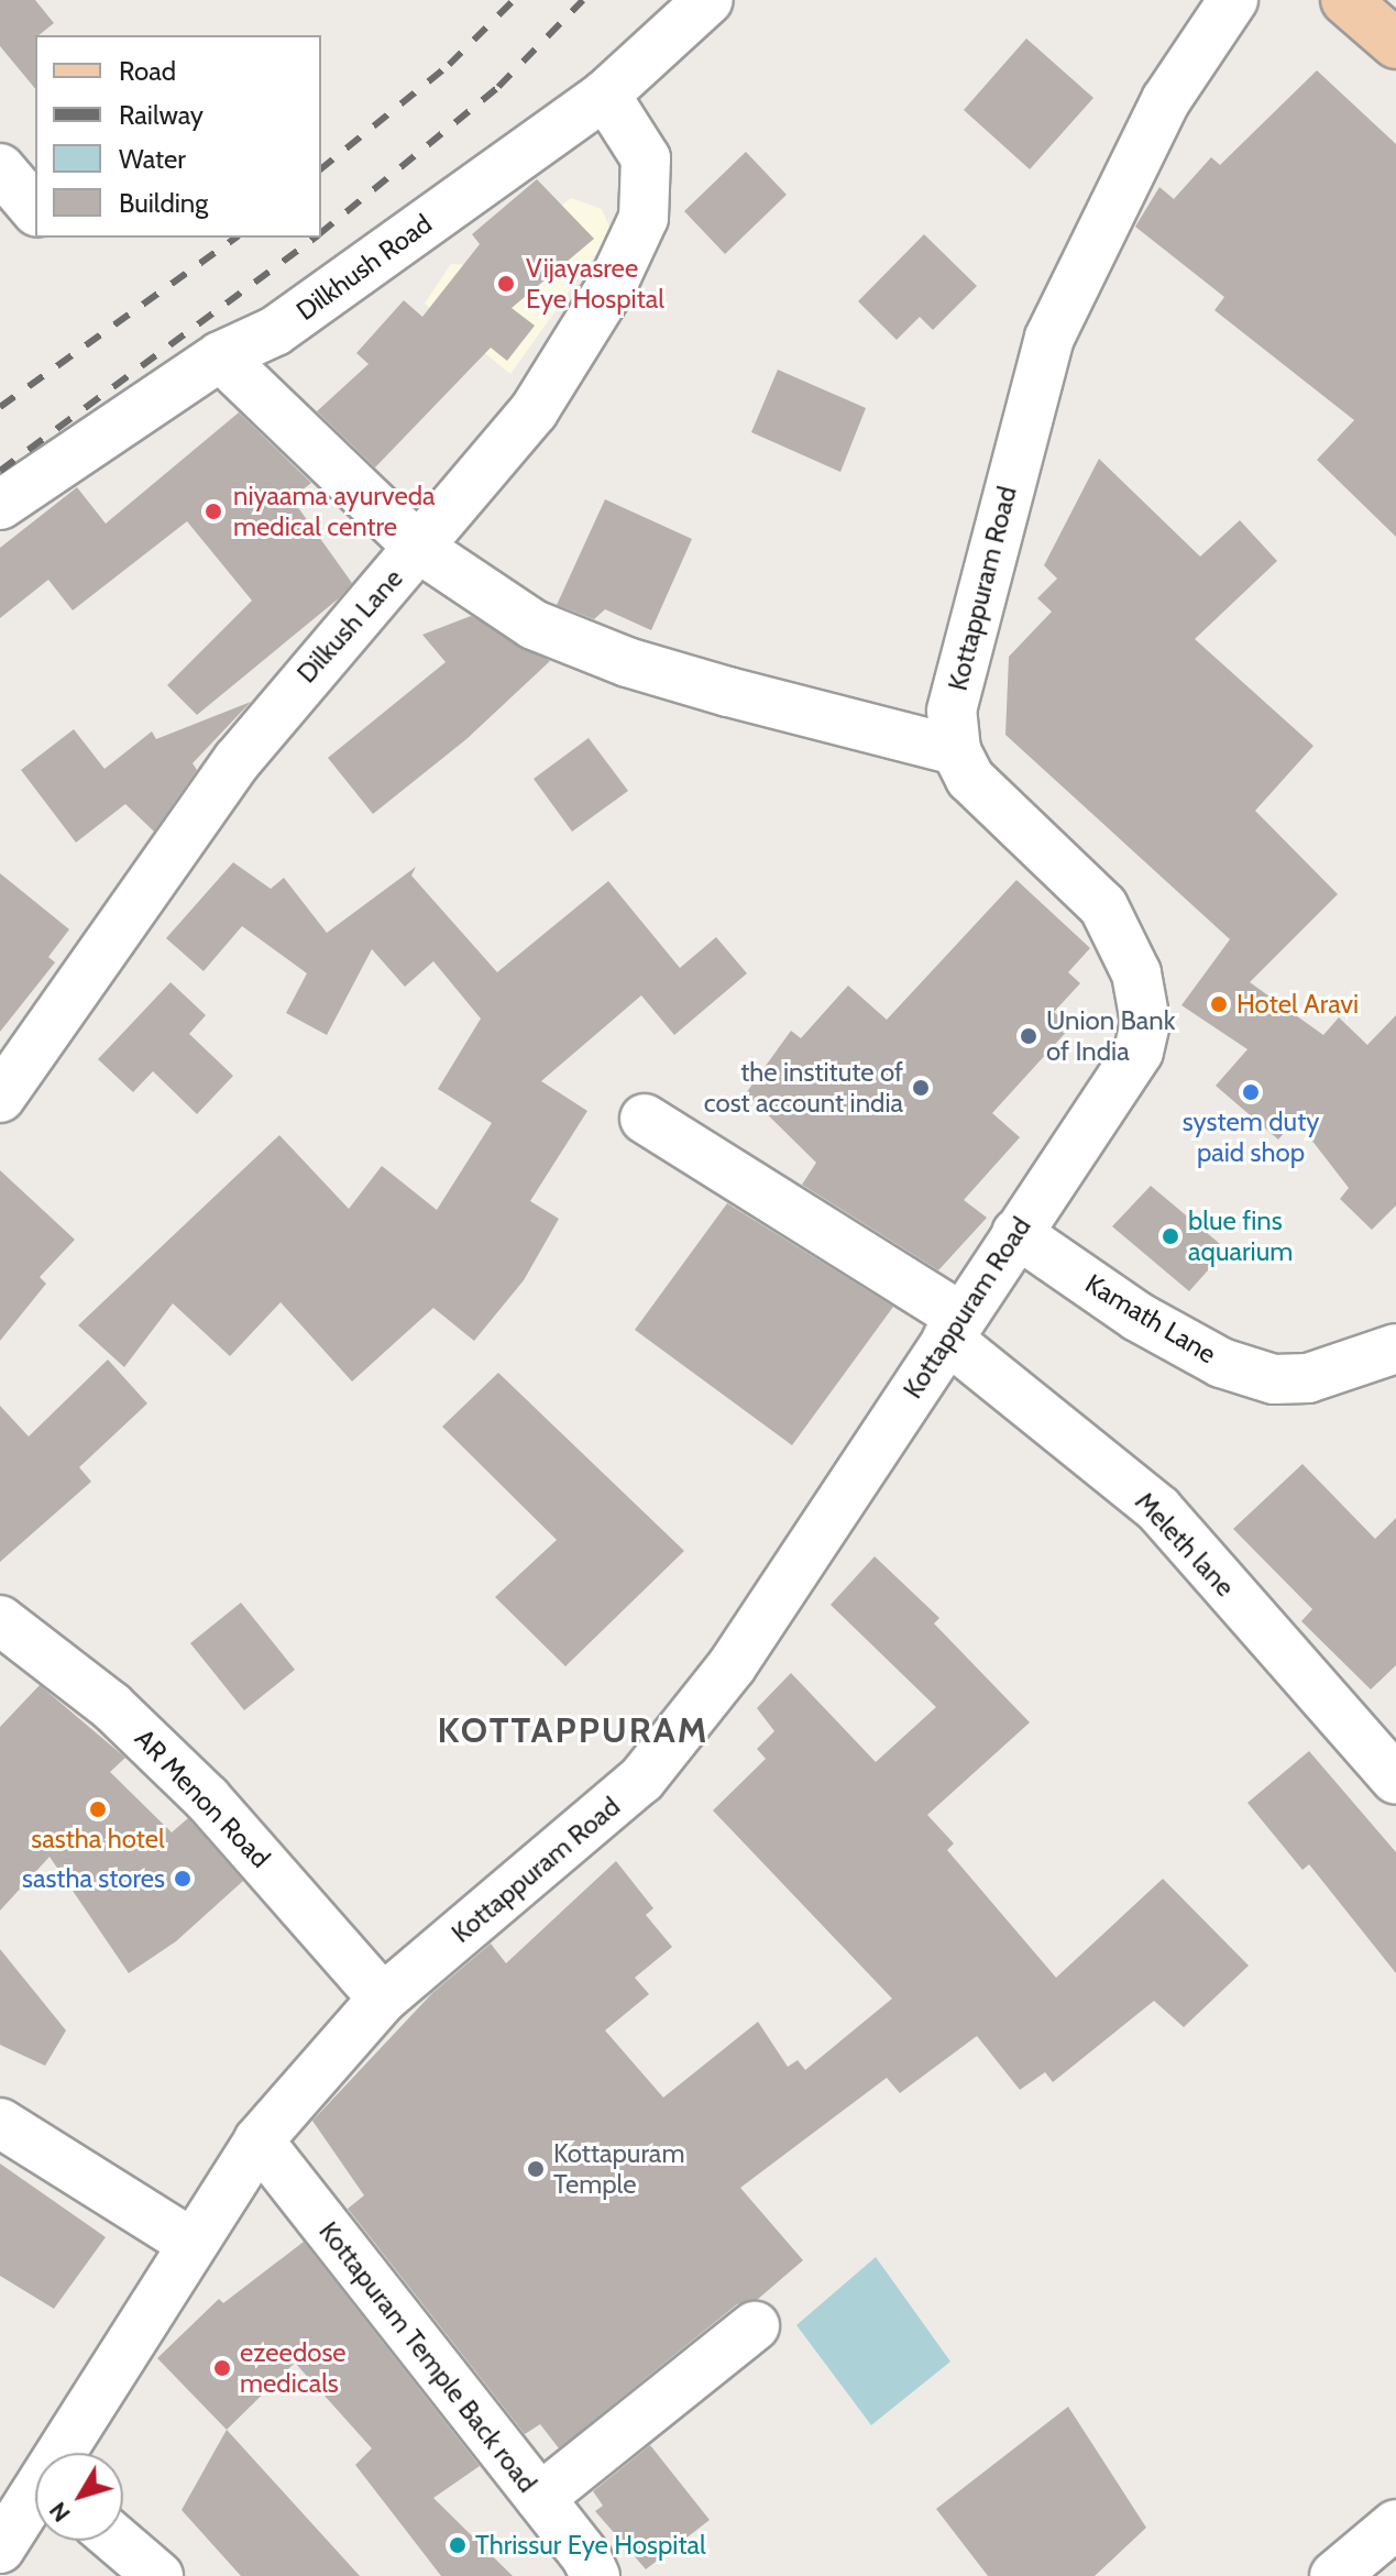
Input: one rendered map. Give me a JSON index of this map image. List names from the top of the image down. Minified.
{"streets":{"street":["Dilkhush Road","Kottappuram Road","Dilkush Lane","Kamath Lane","Meleth lane","AR Menon Road","Kottapuram Temple Back road"]},"crossings":[["Dilkhush Road","Dilkush Lane"],["Kottappuram Road","Kamath Lane"],["Kottappuram Road","Meleth lane"],["Kottappuram Road","AR Menon Road"],["Kottappuram Road","Kottapuram Temple Back road"]],"districts":["KOTTAPPURAM"],"places":["Vijayasree Eye Hospital","niyaama ayurveda medical centre","Hotel Aravi","Union Bank of India","the institute of cost account india","system duty paid shop","blue fins aquarium","sastha hotel","sastha stores","Kottapuram Temple","ezeedose medicals","Thrissur Eye Hospital"],"legend":["Road","Railway","Water","Building"],"north":"bottom left"}
